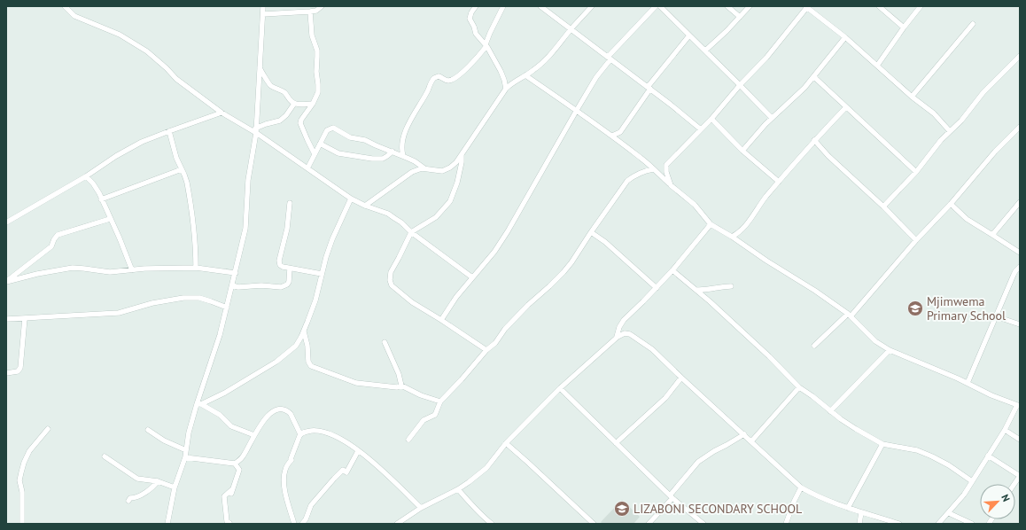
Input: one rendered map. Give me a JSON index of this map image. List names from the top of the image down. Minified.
{"places":{"school or university":["Mjimwema Primary School","LIZABONI SECONDARY SCHOOL"]},"north":"top right"}
